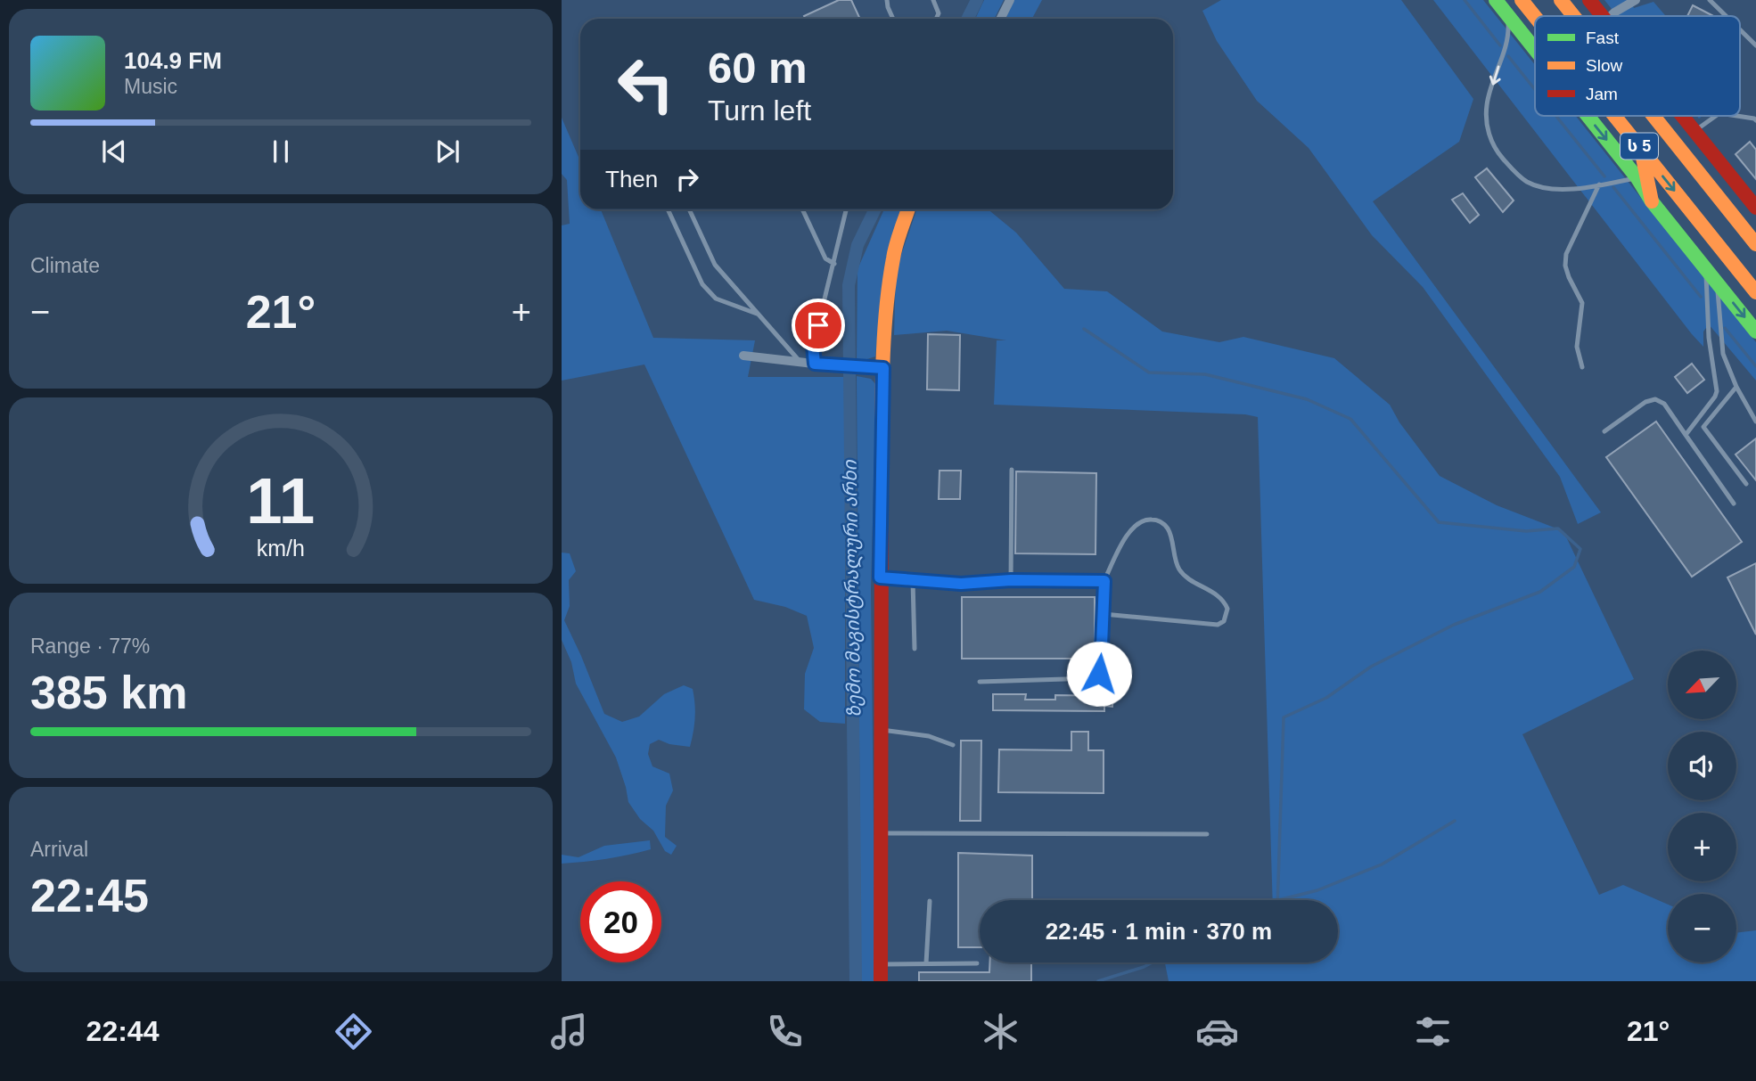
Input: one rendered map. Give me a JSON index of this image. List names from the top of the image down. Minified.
{"streets":{"main road":["ს 5"]},"water":["ზემო მაგისტრალური არხი"],"legend":["Fast","Slow","Jam"],"north":"bottom left","page":{"turn":["60 m","Turn left"],"song":["104.9 FM","Music"],"then":"Then","tile":["Climate",["Range · 77%","385 km"],["Arrival","22:45"]],"heat":["−","21°","+"],"map_buttons":["+","−"],"limit":"20","trip":"22:45 · 1 min · 370 m","tabs":["22:44","21°"],"gauge":["11","km/h"]}}
